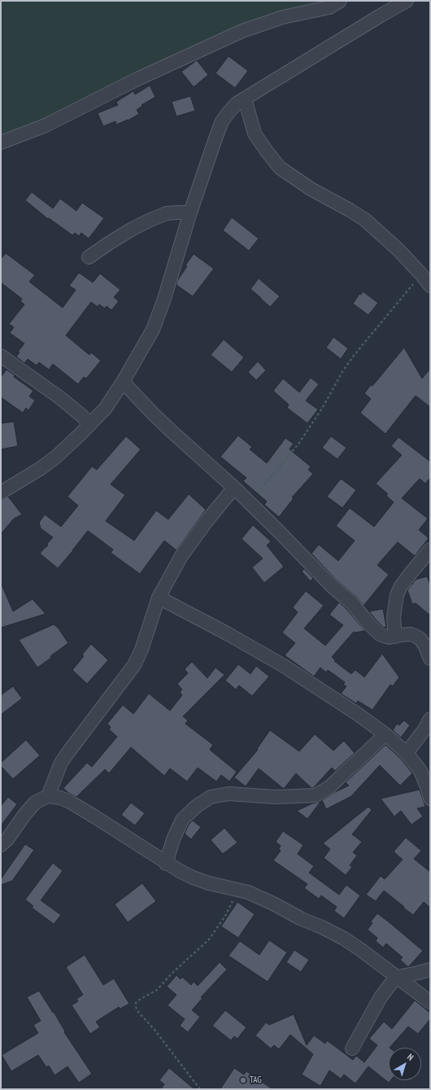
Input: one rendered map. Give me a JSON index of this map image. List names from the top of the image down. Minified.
{"places":["TAG"],"north":"top right"}
